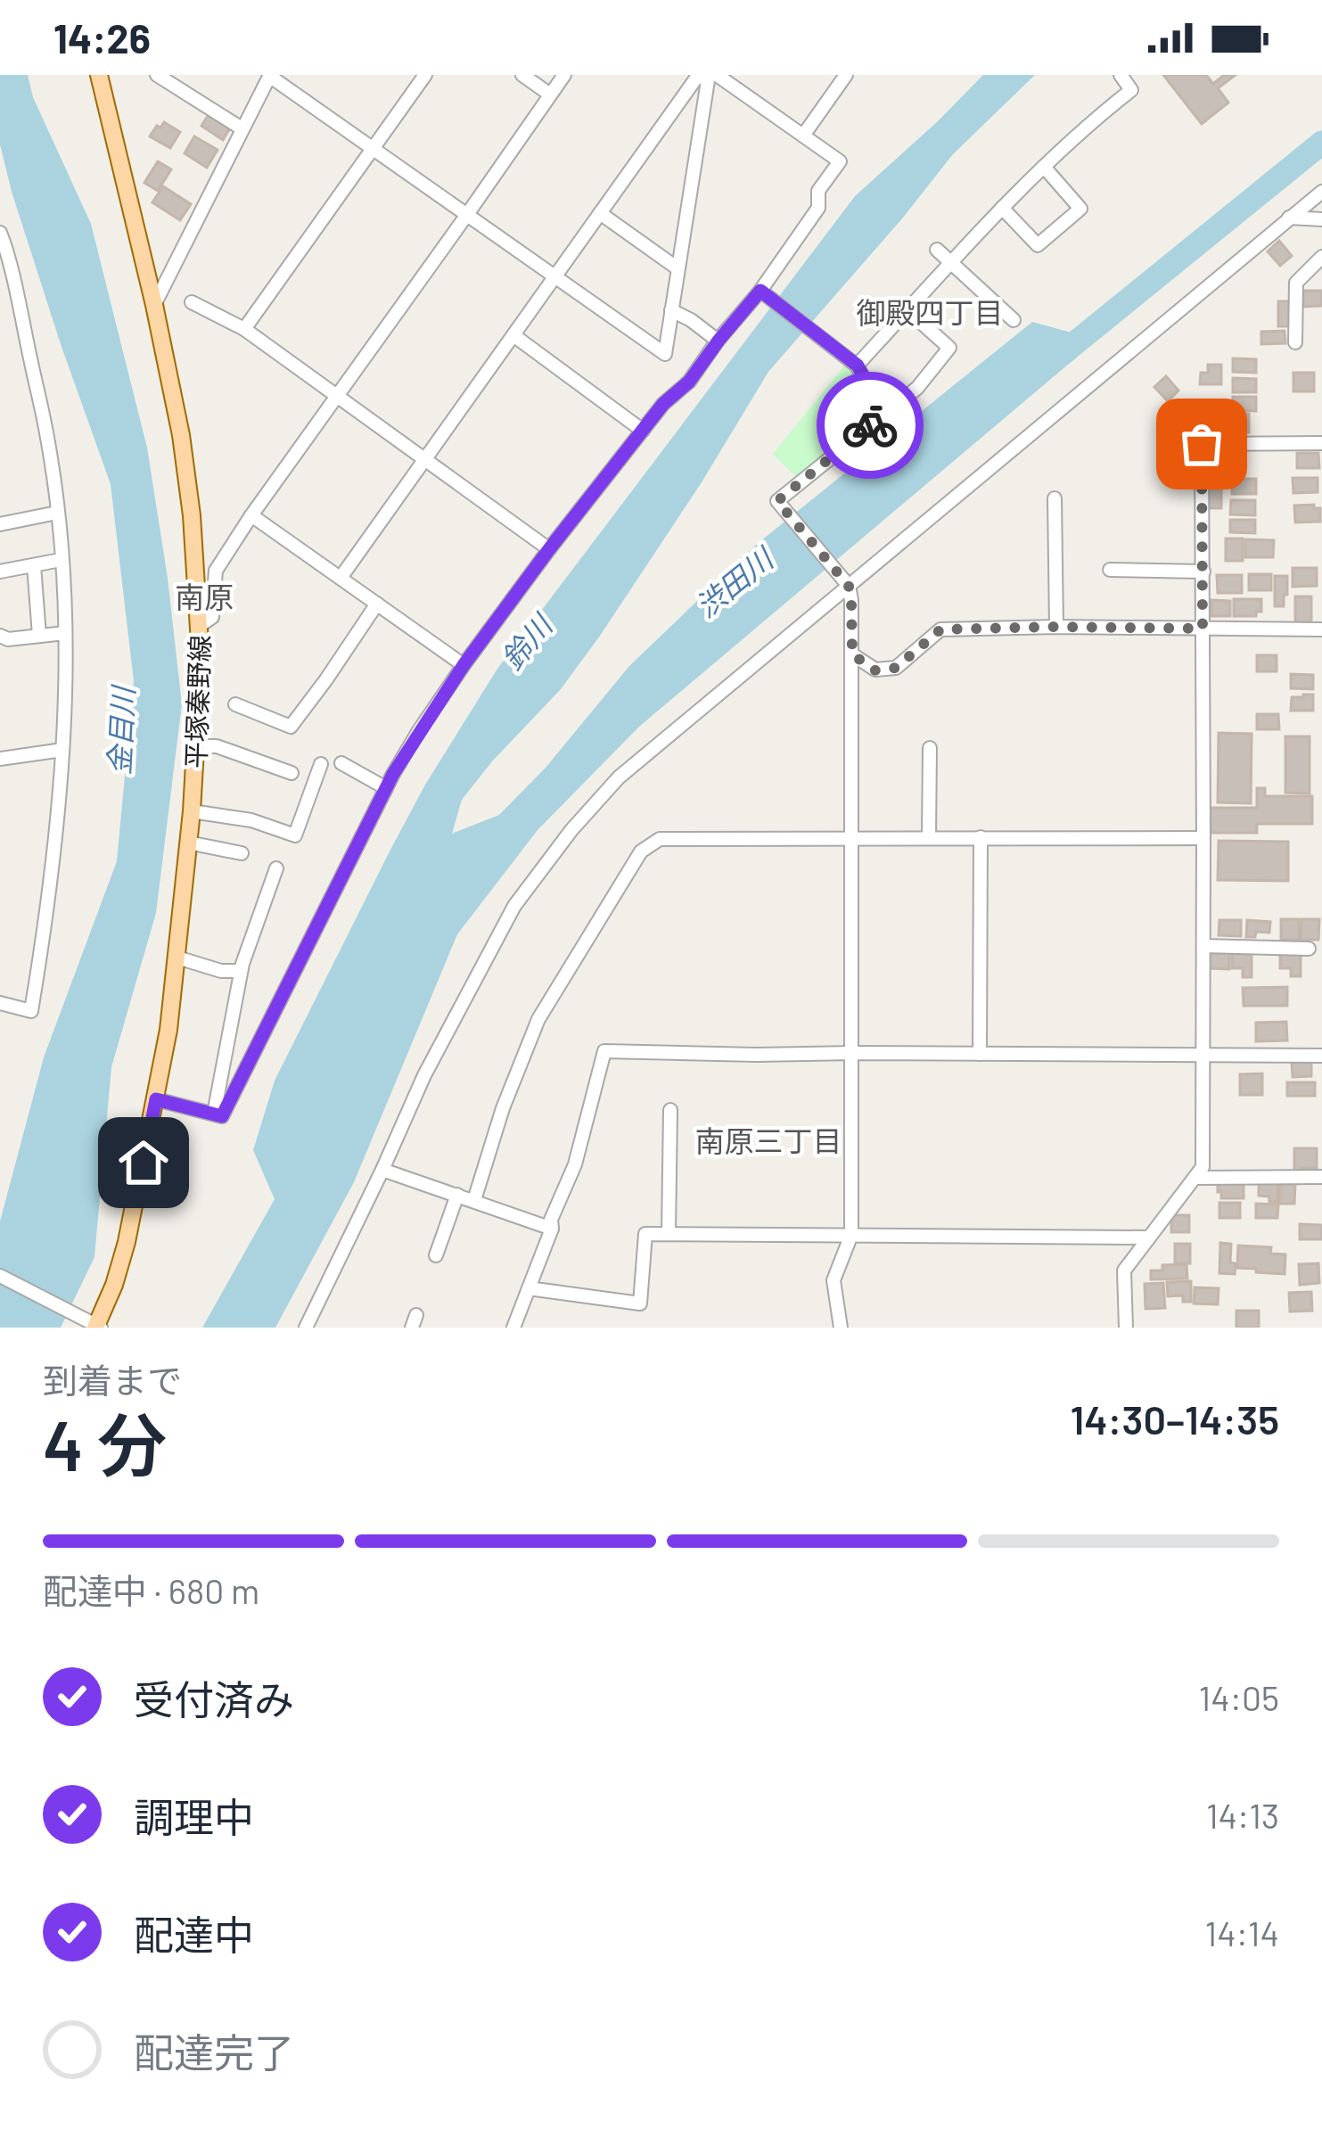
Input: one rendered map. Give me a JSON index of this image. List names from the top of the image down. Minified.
{"streets":{"main road":["平塚秦野線"]},"districts":["御殿四丁目","南原","南原三丁目"],"water":["渋田川","鈴川","金目川"],"page":{"status":"14:26","heading":["4 分","到着まで","14:30–14:35"],"bar":"配達中 · 680 m","list":[["受付済み","14:05"],["調理中","14:13"],["配達中","14:14"],"配達完了"]}}
